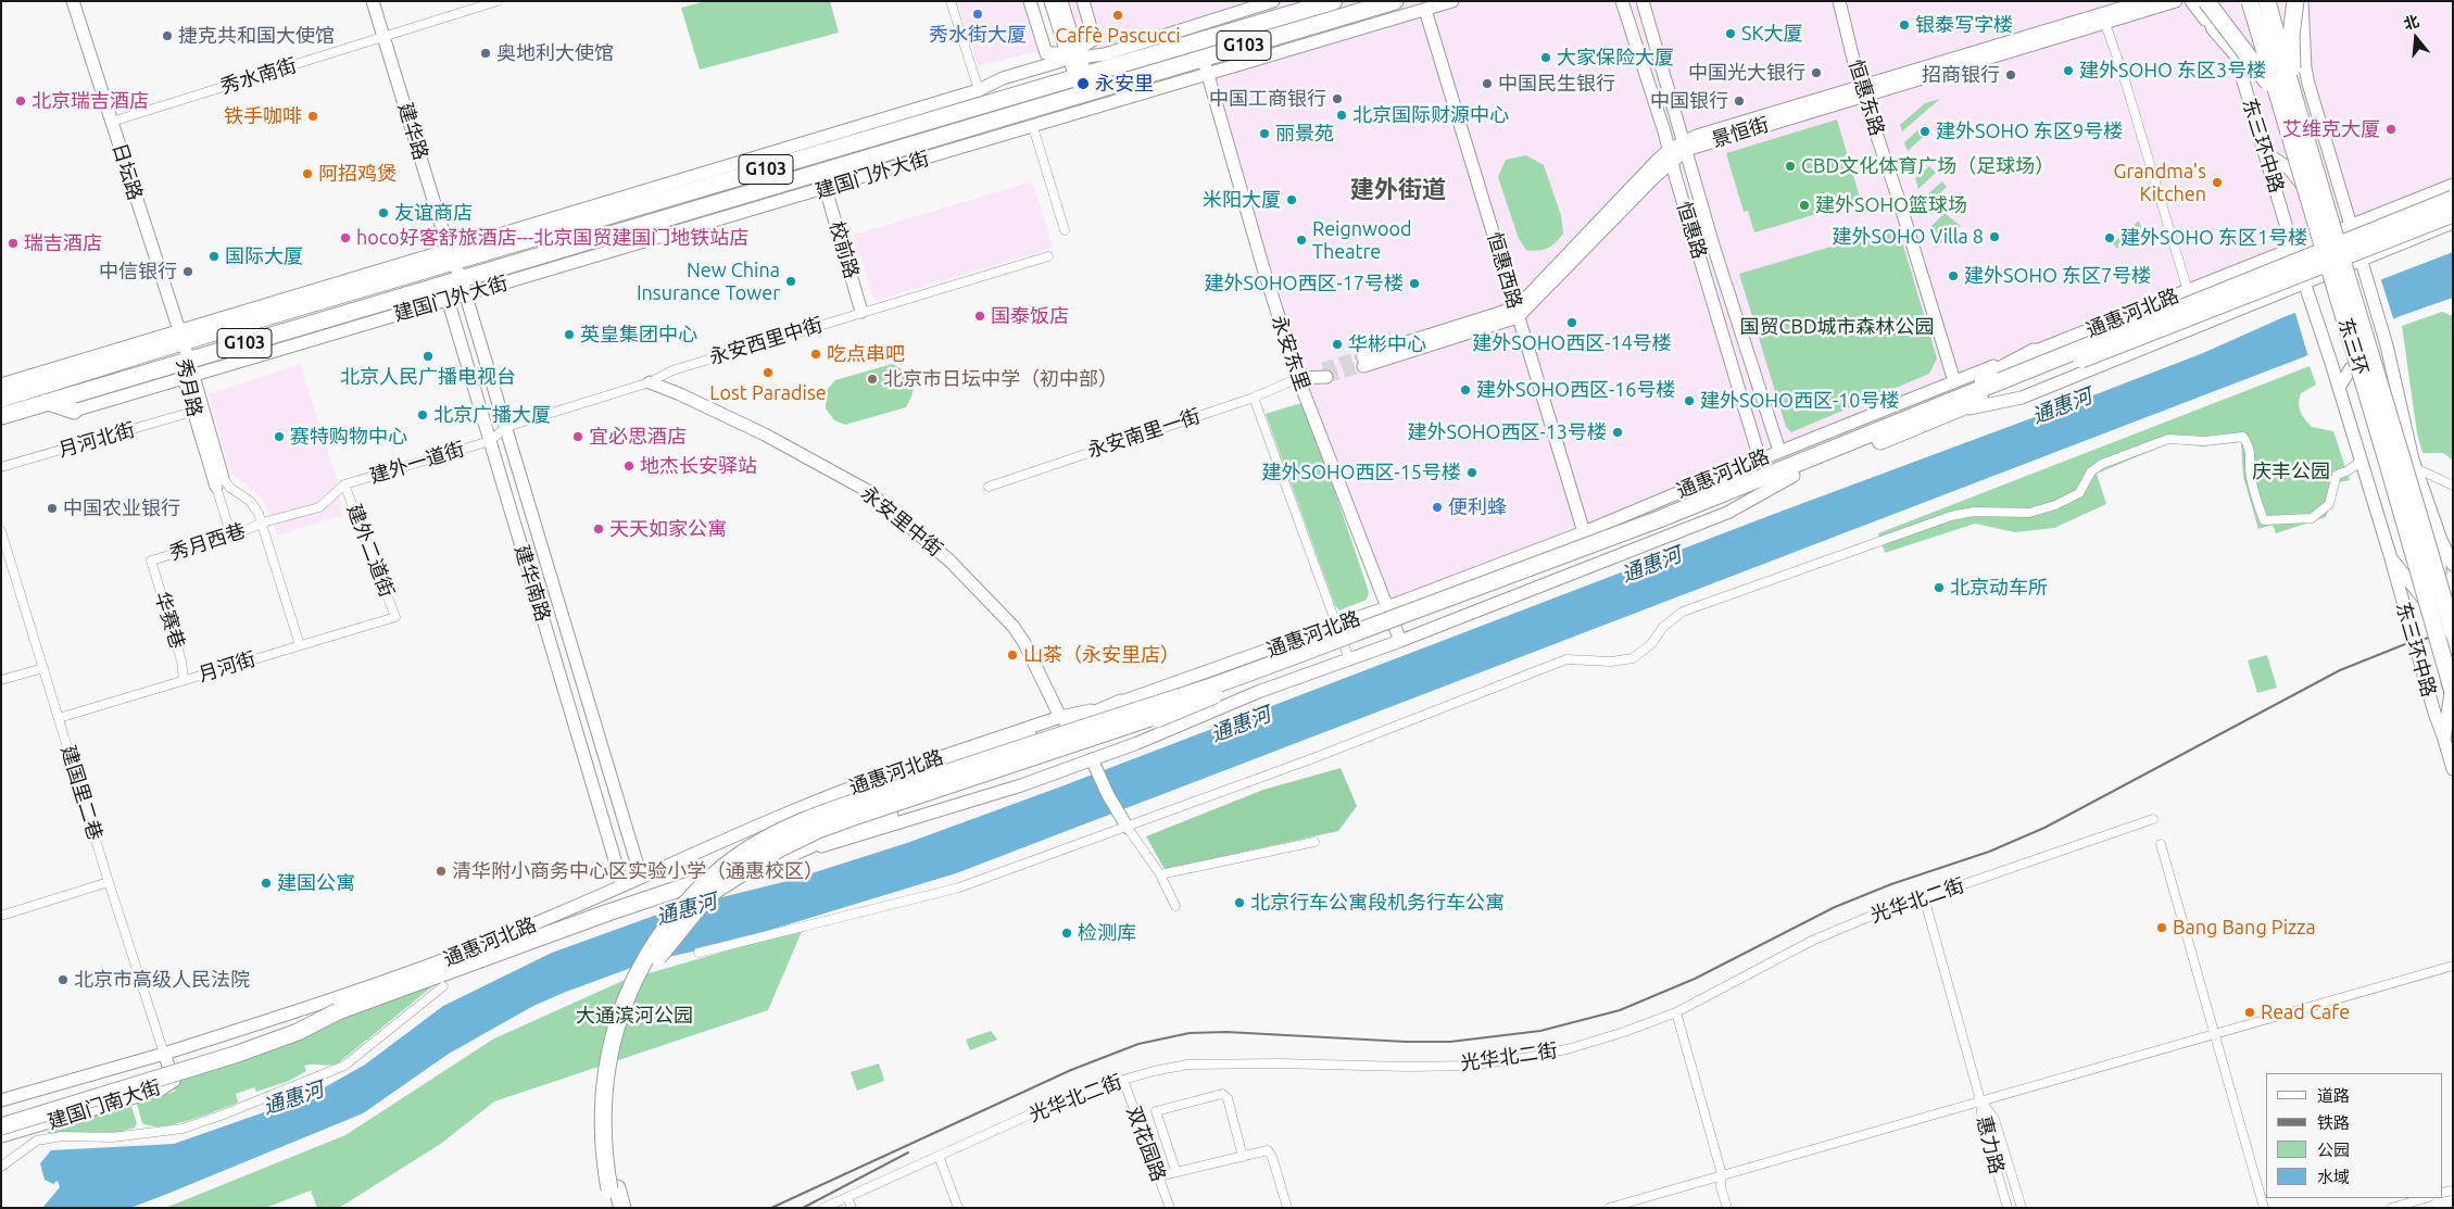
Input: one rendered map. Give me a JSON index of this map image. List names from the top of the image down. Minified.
{"streets":{"highway":["G103","建国门外大街","通惠河北路","东三环"],"street":["秀水南街","恒惠东路","建华路","景恒街","东三环中路","日坛路","恒惠路","校前路","恒惠西路","永安西里中街","永安东里","秀月路","永安南里一街","月河北街","建外一道街","永安里中街","秀月西巷","建外二道街","建华南路","华赛巷","月河街","建国里二巷","光华北二街","建国门南大街","双花园路","惠力路"]},"crossings":[["秀水南街","建华路"],["秀水南街","日坛路"],["恒惠东路","景恒街"],["恒惠东路","通惠河北路"],["建华路","建国门外大街"],["景恒街","恒惠路"],["景恒街","恒惠西路"],["东三环中路","通惠河北路"],["东三环中路","东三环"],["日坛路","建国门外大街"],["日坛路","秀月路"],["建国门外大街","校前路"],["建国门外大街","恒惠西路"],["建国门外大街","永安东里"],["建国门外大街","秀月路"],["建国门外大街","建华南路"],["恒惠路","通惠河北路"],["校前路","永安西里中街"],["恒惠西路","通惠河北路"],["通惠河北路","永安东里"],["通惠河北路","永安里中街"],["通惠河北路","建华南路"],["通惠河北路","建国里二巷"],["通惠河北路","建国门南大街"],["永安西里中街","建外一道街"],["永安西里中街","永安里中街"],["永安西里中街","建华南路"],["永安东里","永安南里一街"],["秀月路","月河北街"],["秀月路","秀月西巷"],["建外一道街","秀月西巷"],["建外一道街","建外二道街"],["建外一道街","建华南路"],["秀月西巷","建外二道街"],["秀月西巷","华赛巷"],["建外二道街","月河街"],["华赛巷","月河街"],["月河街","建国里二巷"],["建国里二巷","建国门南大街"],["光华北二街","双花园路"]],"districts":["建外街道"],"water":["通惠河"],"parks":["国贸CBD城市森林公园","庆丰公园","大通滨河公园"],"places":["秀水街大厦","Caffè Pascucci","银泰写字楼","SK大厦","捷克共和国大使馆","奥地利大使馆","大家保险大厦","建外SOHO 东区3号楼","中国光大银行","招商银行","永安里","中国民生银行","中国工商银行","北京瑞吉酒店","中国银行","北京国际财源中心","铁手咖啡","艾维克大厦","建外SOHO 东区9号楼","丽景苑","CBD文化体育广场（足球场）","阿招鸡煲","Grandma's Kitchen","米阳大厦","建外SOHO篮球场","友谊商店","建外SOHO Villa 8","hoco好客舒旅酒店---北京国贸建国门地铁站店","建外SOHO 东区1号楼","Reignwood Theatre","瑞吉酒店","国际大厦","中信银行","建外SOHO 东区7号楼","New China Insurance Tower","建外SOHO西区-17号楼","国泰饭店","建外SOHO西区-14号楼","英皇集团中心","华彬中心","吃点串吧","北京人民广播电视台","Lost Paradise","北京市日坛中学（初中部）","建外SOHO西区-16号楼","建外SOHO西区-10号楼","北京广播大厦","建外SOHO西区-13号楼","赛特购物中心","宜必思酒店","地杰长安驿站","建外SOHO西区-15号楼","便利蜂","中国农业银行","天天如家公寓","北京动车所","山茶（永安里店）","清华附小商务中心区实验小学（通惠校区）","建国公寓","北京行车公寓段机务行车公寓","Bang Bang Pizza","检测库","北京市高级人民法院","Read Cafe"],"legend":["道路","铁路","公园","水域"],"north":"top"}
